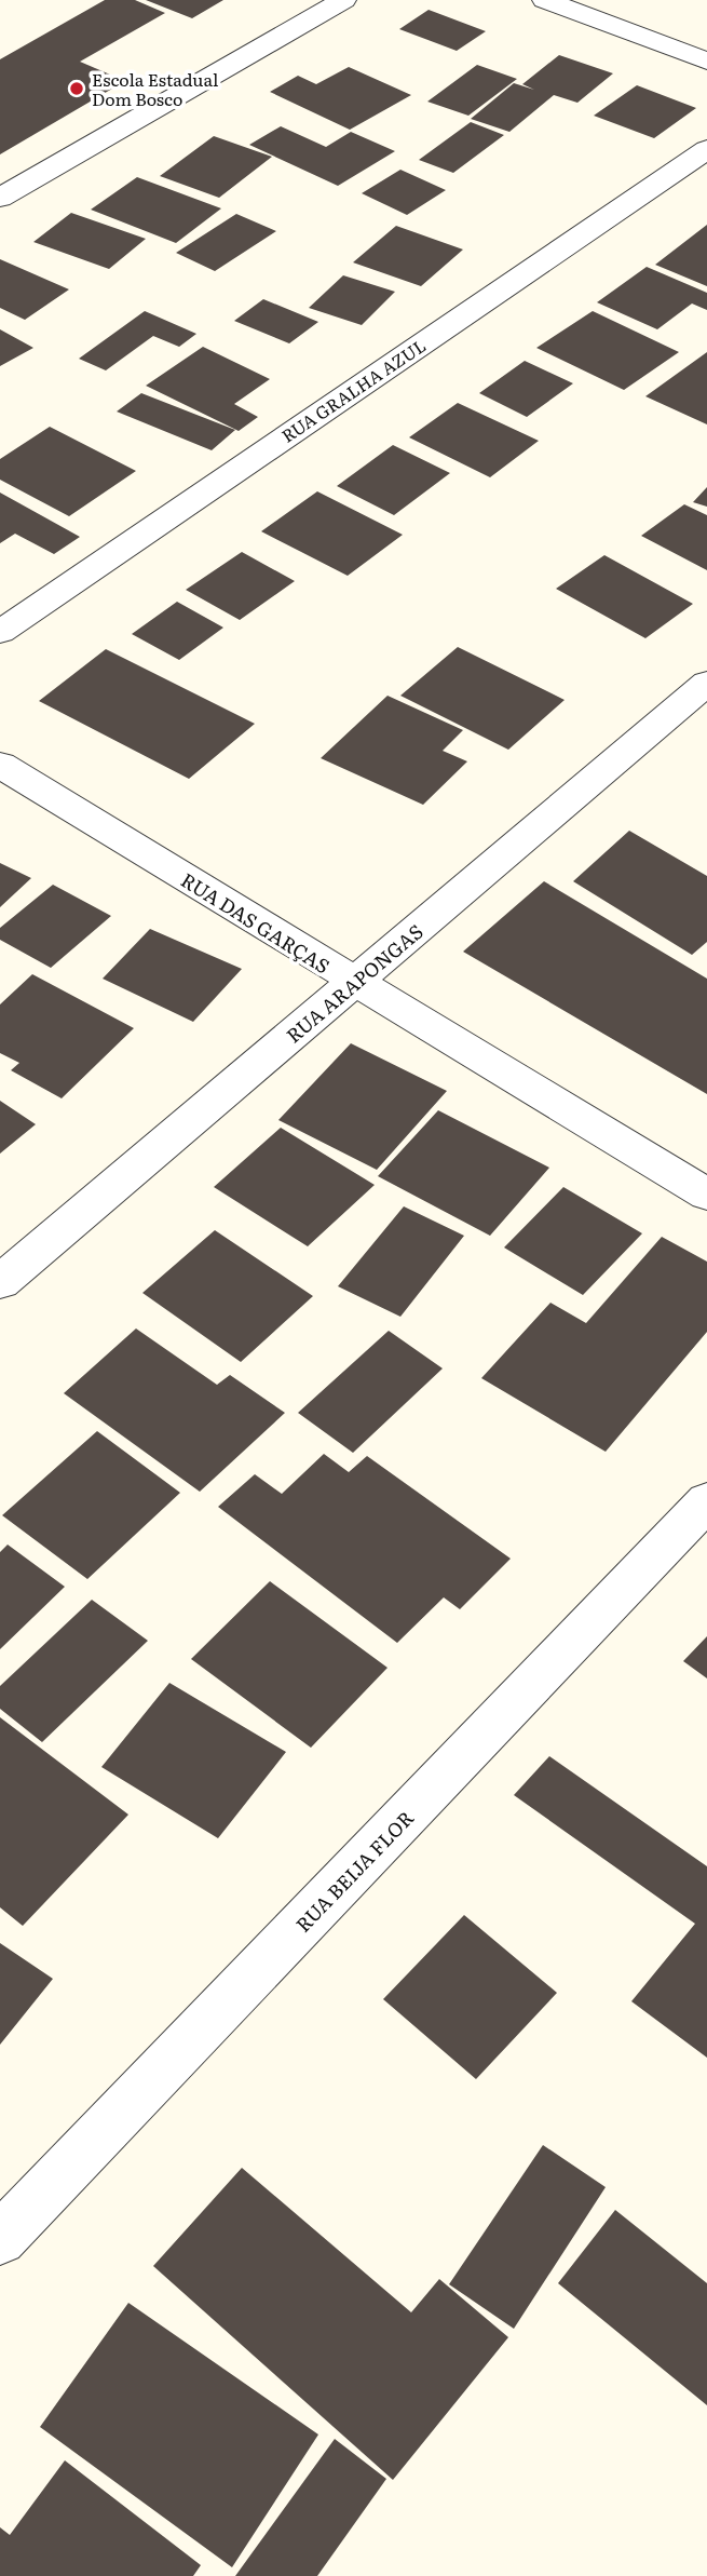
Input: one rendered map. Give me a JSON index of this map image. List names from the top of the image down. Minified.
{"streets":{"street":["RUA GRALHA AZUL","RUA DAS GARÇAS","RUA ARAPONGAS","RUA BEIJA FLOR"]},"crossings":[["RUA DAS GARÇAS","RUA ARAPONGAS"]],"places":["Escola Estadual Dom Bosco"]}
